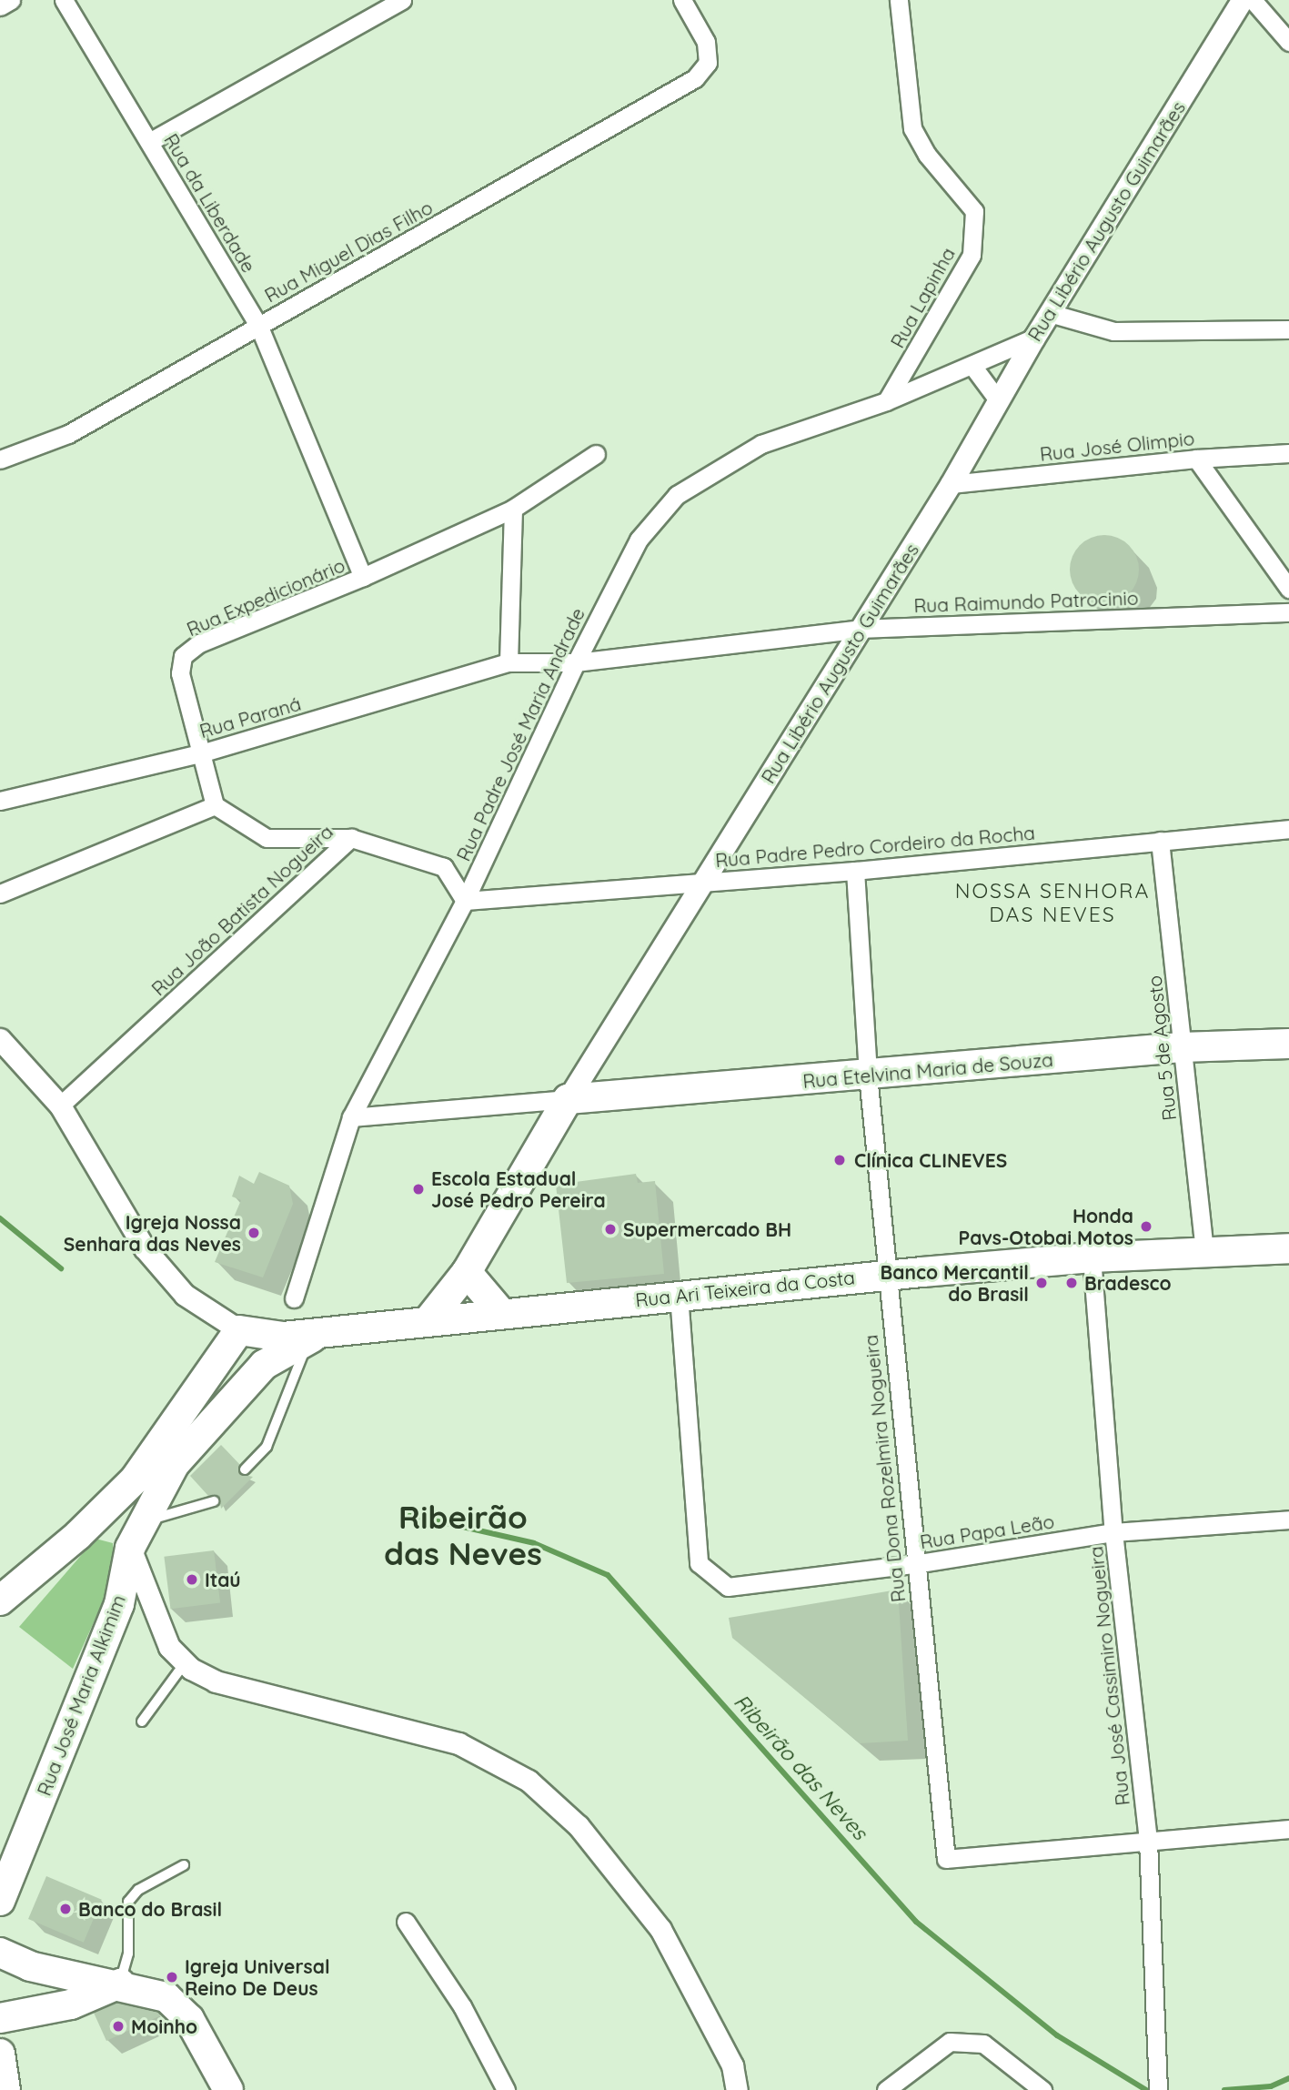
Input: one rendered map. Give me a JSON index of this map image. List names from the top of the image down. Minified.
{"streets":{"highway":["Rua Libério Augusto Guimarães","Rua Etelvina Maria de Souza","Rua Ari Teixeira da Costa","Rua José Maria Alkimim"],"street":["Rua da Liberdade","Rua Miguel Dias Filho","Rua Lapinha","Rua José Olimpio","Rua Expedicionário","Rua Raimundo Patrocinio","Rua Paraná","Rua Padre José Maria Andrade","Rua Padre Pedro Cordeiro da Rocha","Rua João Batista Nogueira","Rua 5 de Agosto","Rua Dona Rozelmira Nogueira","Rua Papa Leão","Rua José Cassimiro Nogueira"]},"crossings":[["Rua da Liberdade","Rua Miguel Dias Filho"],["Rua da Liberdade","Rua Expedicionário"],["Rua Libério Augusto Guimarães","Rua José Olimpio"],["Rua Libério Augusto Guimarães","Rua Raimundo Patrocinio"],["Rua Libério Augusto Guimarães","Rua Padre José Maria Andrade"],["Rua Libério Augusto Guimarães","Rua Padre Pedro Cordeiro da Rocha"],["Rua Libério Augusto Guimarães","Rua Etelvina Maria de Souza"],["Rua Libério Augusto Guimarães","Rua Ari Teixeira da Costa"],["Rua Lapinha","Rua Padre José Maria Andrade"],["Rua Expedicionário","Rua Paraná"],["Rua Raimundo Patrocinio","Rua Paraná"],["Rua Raimundo Patrocinio","Rua Padre José Maria Andrade"],["Rua Paraná","Rua Padre José Maria Andrade"],["Rua Padre José Maria Andrade","Rua Padre Pedro Cordeiro da Rocha"],["Rua Padre José Maria Andrade","Rua João Batista Nogueira"],["Rua Padre Pedro Cordeiro da Rocha","Rua João Batista Nogueira"],["Rua Padre Pedro Cordeiro da Rocha","Rua 5 de Agosto"],["Rua Padre Pedro Cordeiro da Rocha","Rua Dona Rozelmira Nogueira"],["Rua 5 de Agosto","Rua Etelvina Maria de Souza"],["Rua 5 de Agosto","Rua Ari Teixeira da Costa"],["Rua Etelvina Maria de Souza","Rua Dona Rozelmira Nogueira"],["Rua Ari Teixeira da Costa","Rua Dona Rozelmira Nogueira"],["Rua Ari Teixeira da Costa","Rua Papa Leão"],["Rua Ari Teixeira da Costa","Rua José Cassimiro Nogueira"],["Rua Ari Teixeira da Costa","Rua José Maria Alkimim"],["Rua Dona Rozelmira Nogueira","Rua Papa Leão"],["Rua Dona Rozelmira Nogueira","Rua José Cassimiro Nogueira"],["Rua Papa Leão","Rua José Cassimiro Nogueira"]],"districts":["NOSSA SENHORA DAS NEVES","Ribeirão das Neves"],"water":["Ribeirão das Neves"],"places":["Clínica CLINEVES","Escola Estadual José Pedro Pereira","Honda Pavs-Otobai Motos","Supermercado BH","Igreja Nossa Senhara das Neves","Banco Mercantil do Brasil","Bradesco","Itaú","Banco do Brasil","Igreja Universal Reino De Deus","Moinho"]}
